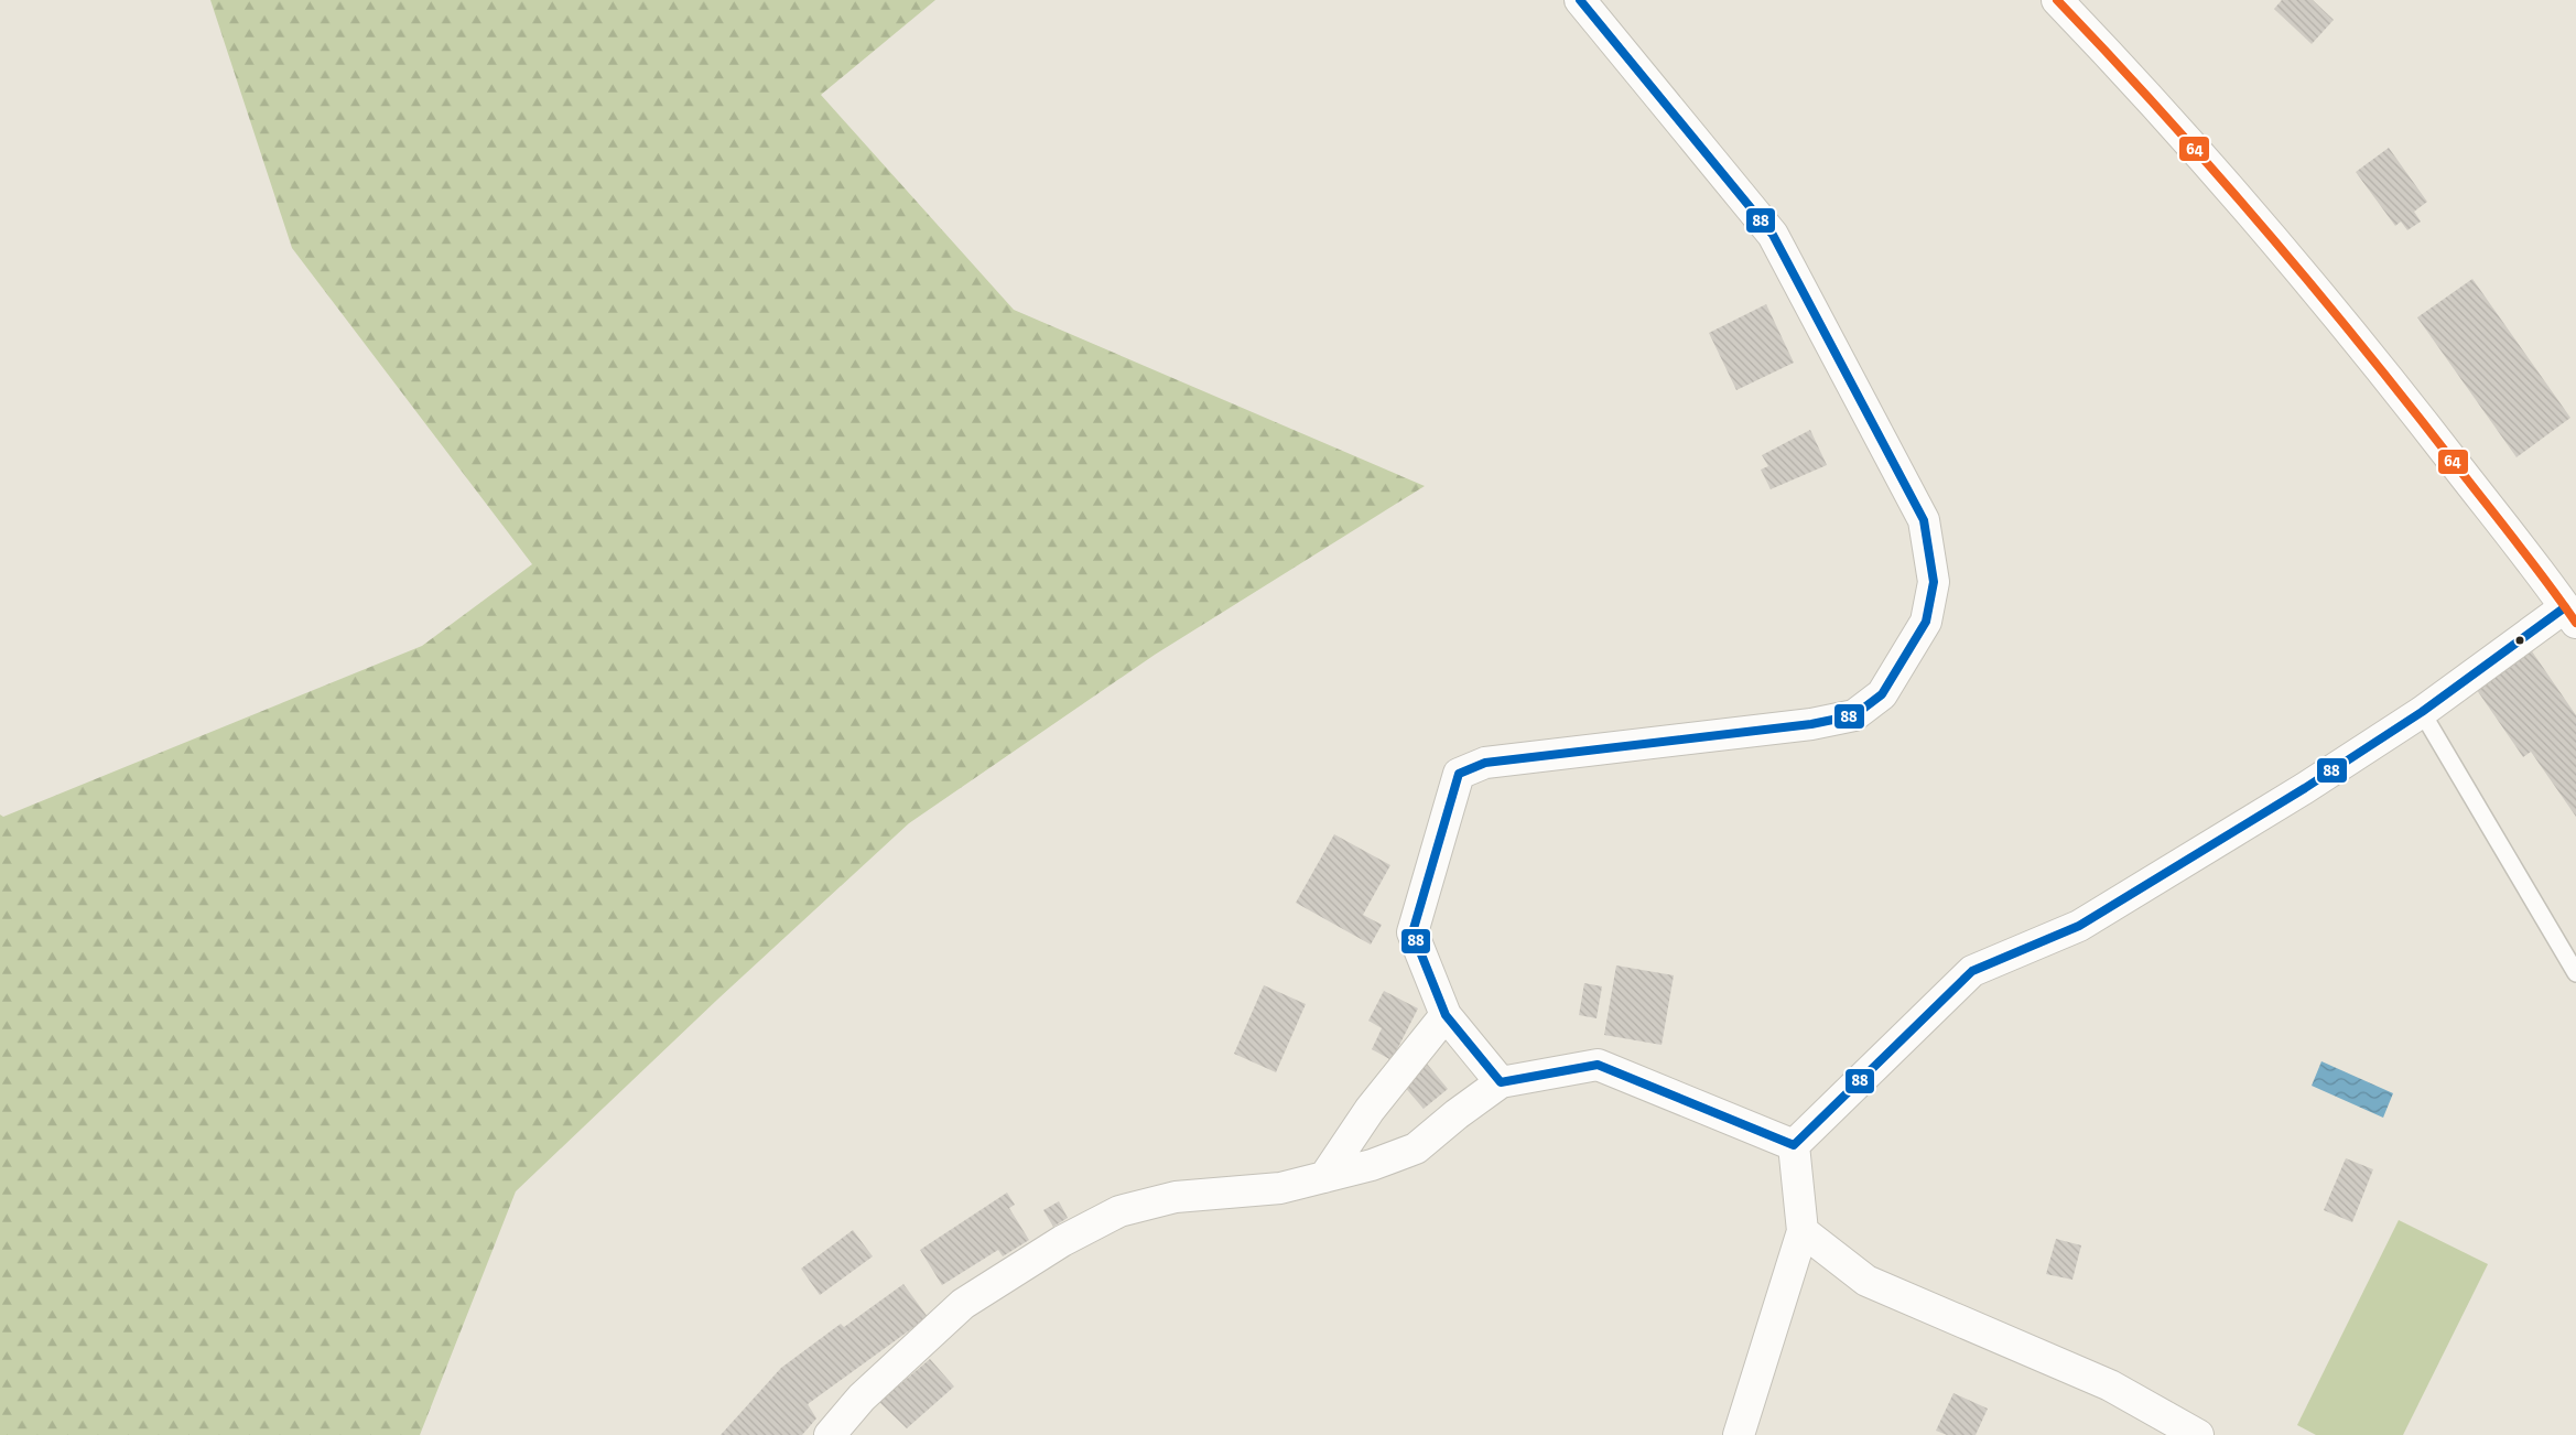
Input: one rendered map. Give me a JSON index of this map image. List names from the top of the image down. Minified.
{"lines":["transit line 88","transit line 64"]}
